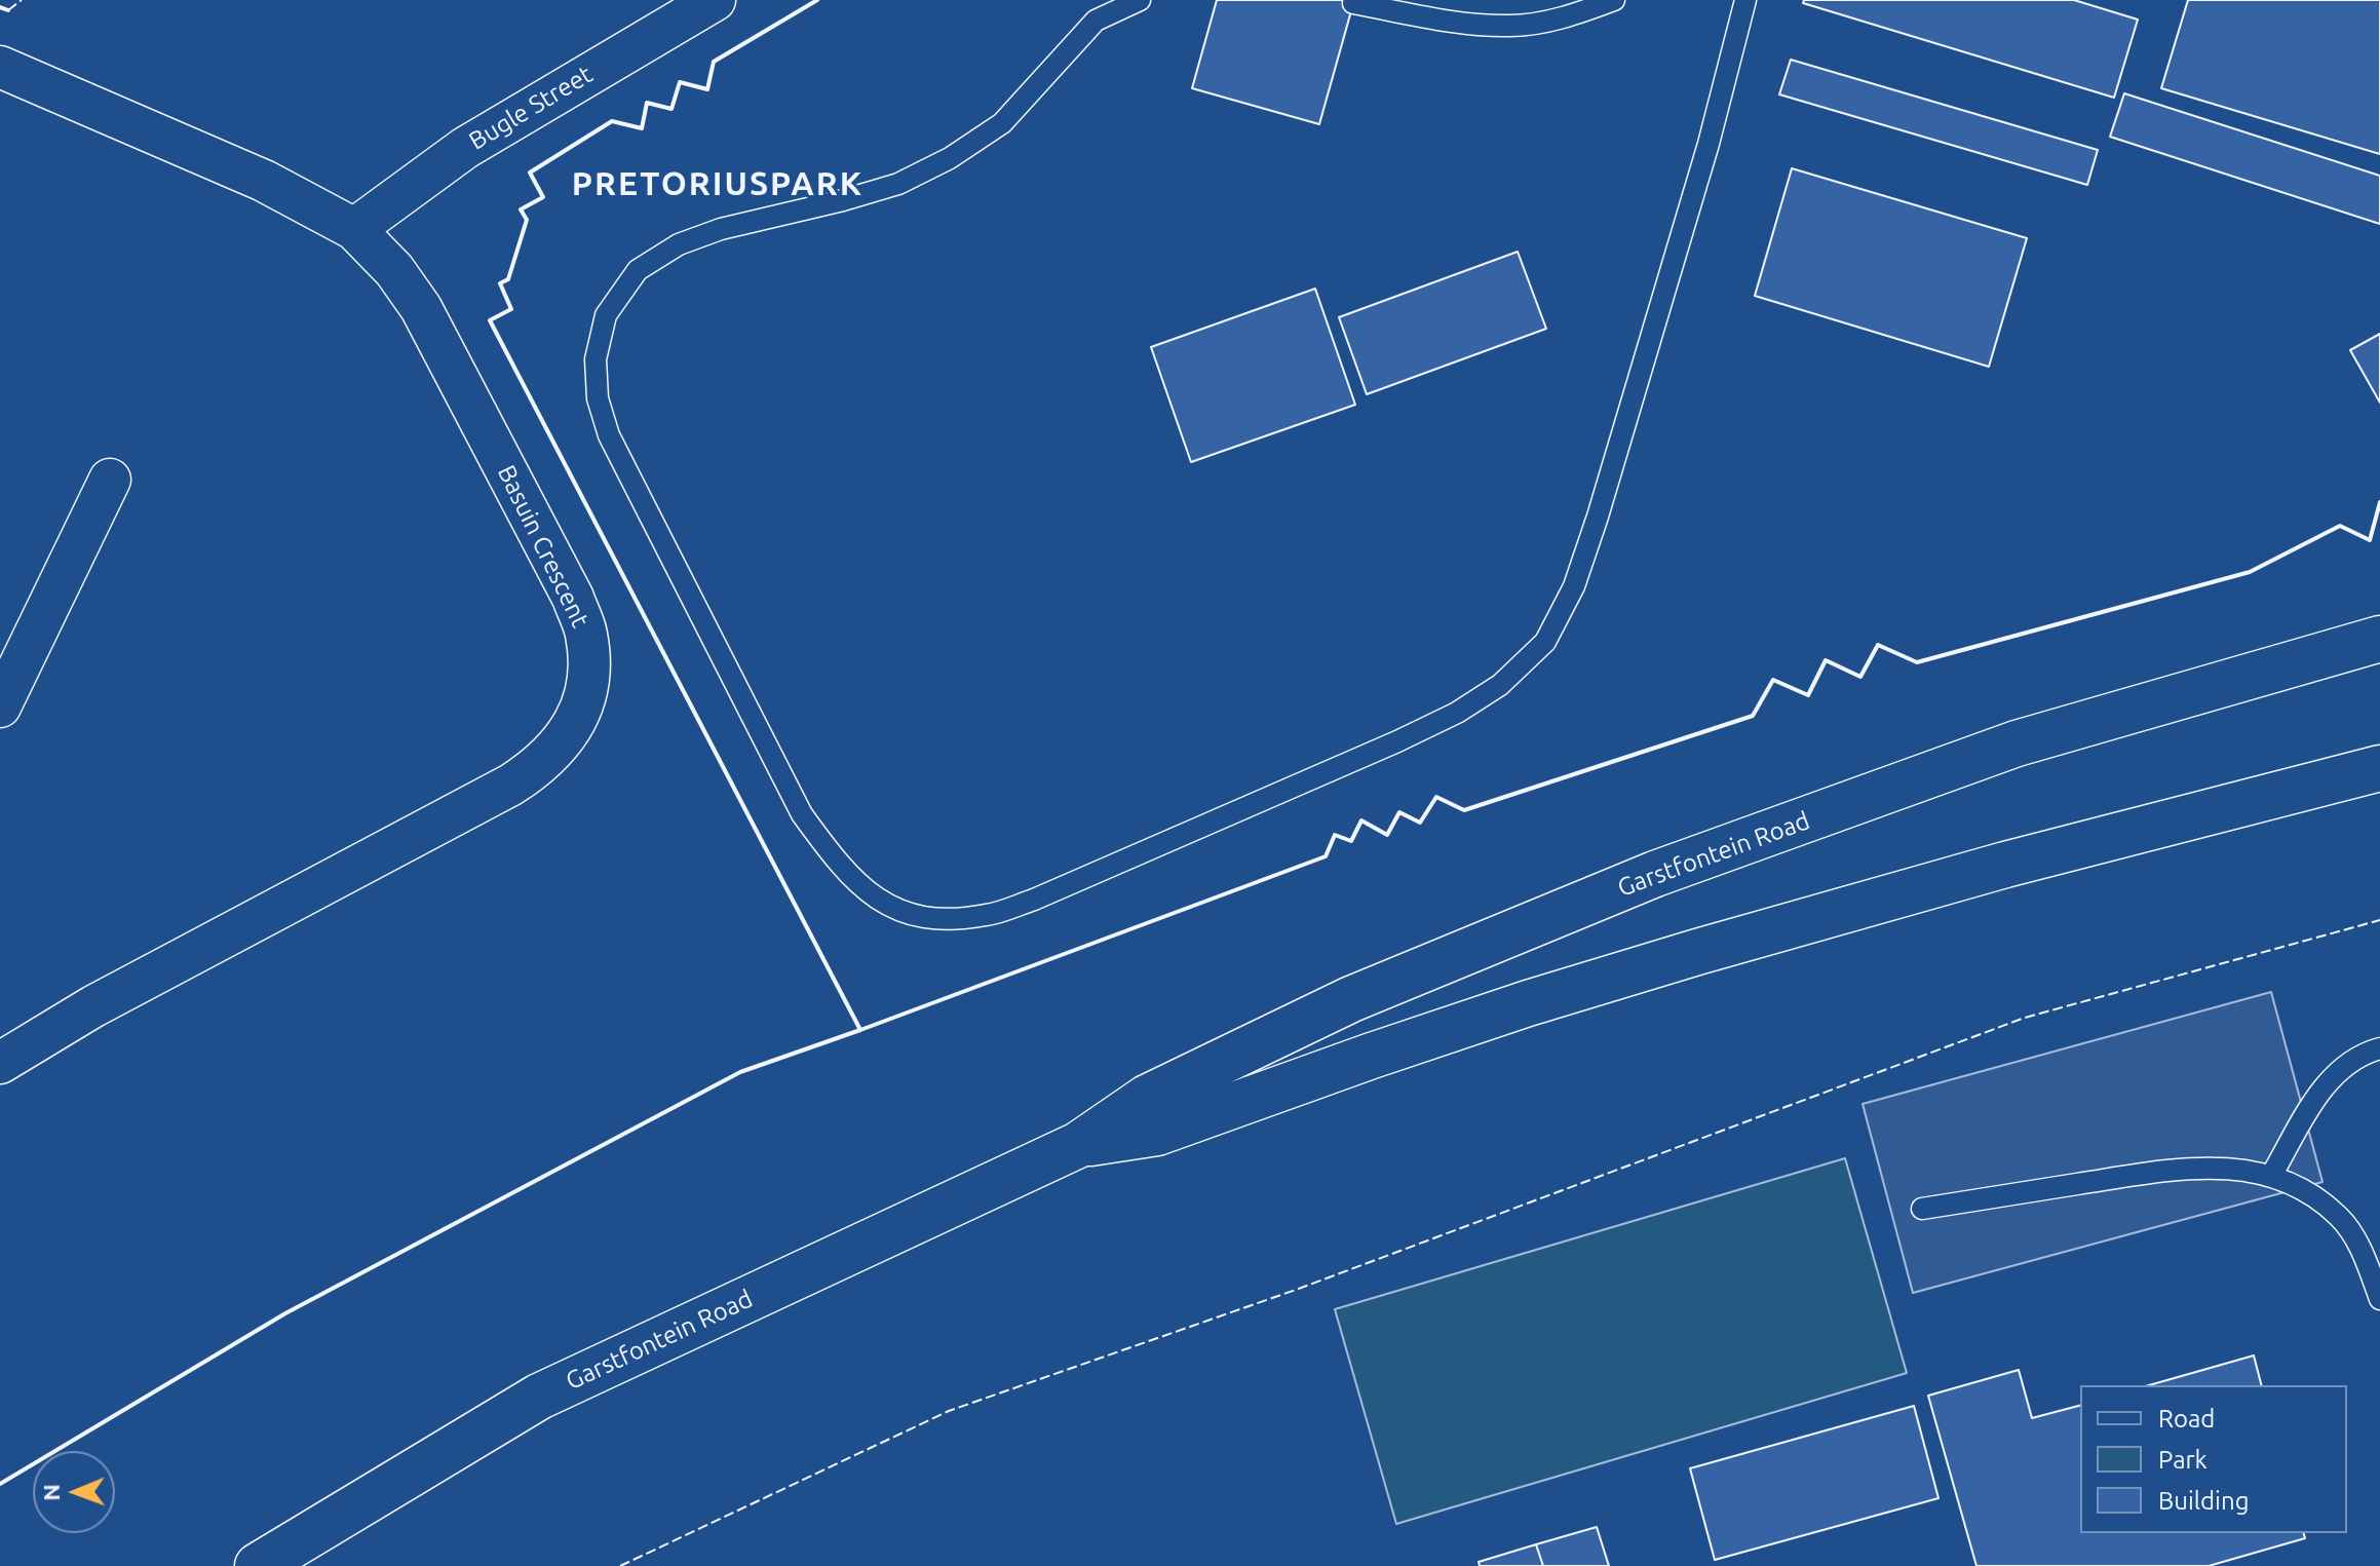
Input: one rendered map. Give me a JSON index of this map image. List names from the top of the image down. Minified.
{"streets":{"main road":["Garstfontein Road"],"street":["Bugle Street","Basuin Crescent"]},"crossings":[["Bugle Street","Basuin Crescent"]],"districts":["PRETORIUSPARK"],"legend":["Road","Park","Building"],"north":"left"}
